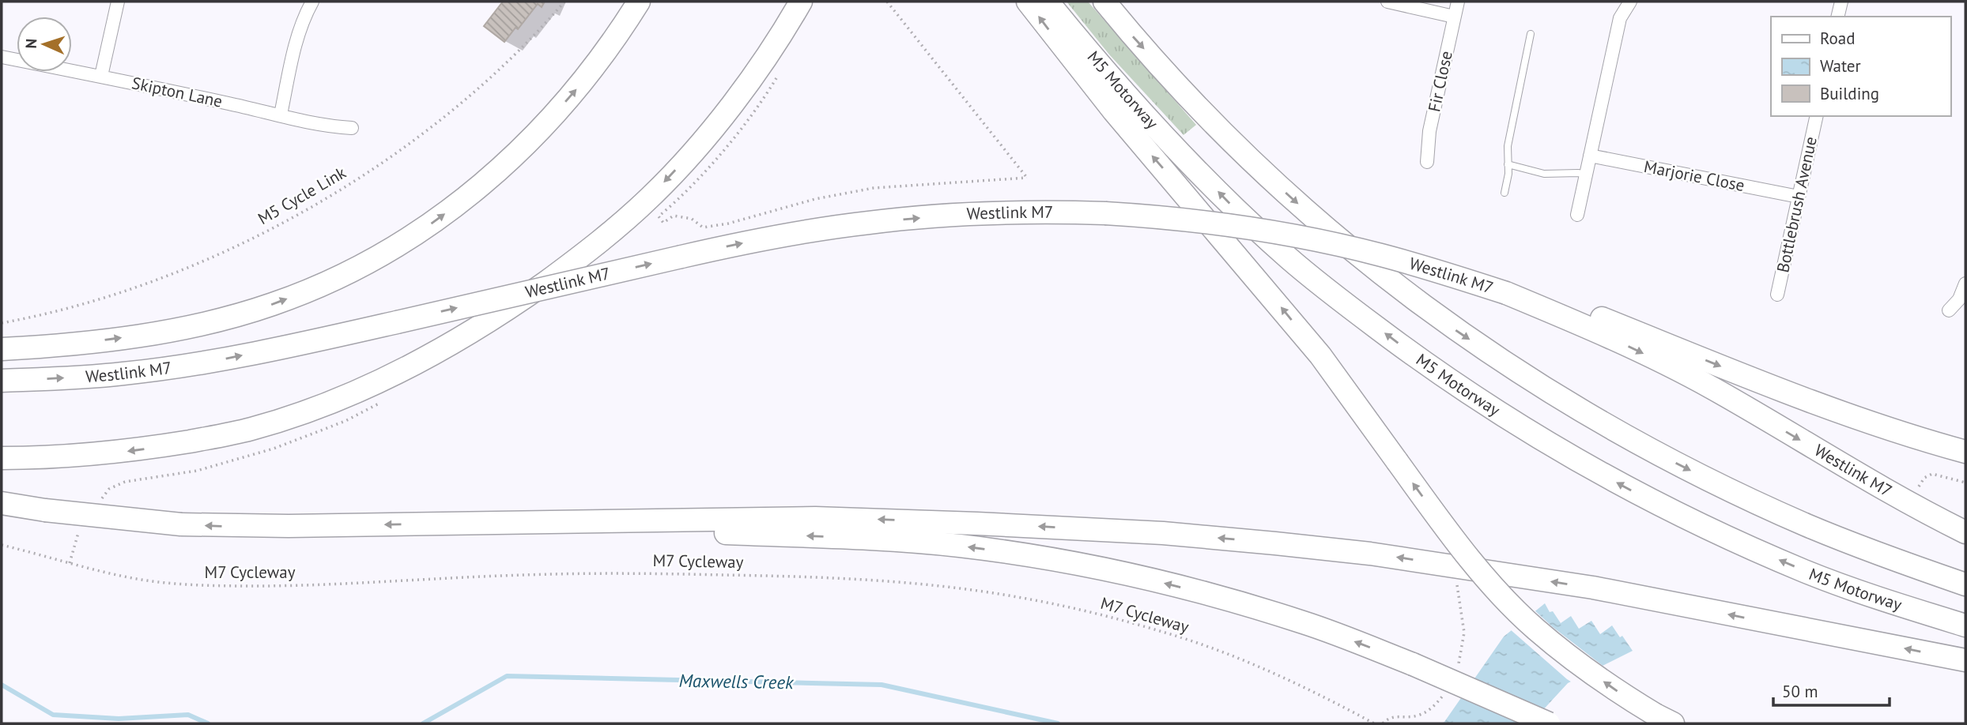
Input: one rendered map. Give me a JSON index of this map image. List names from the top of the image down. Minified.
{"streets":{"highway":["M5 Motorway","Westlink M7"],"street":["Fir Close","Skipton Lane","Marjorie Close","Bottlebrush Avenue"],"path":["M5 Cycle Link","M7 Cycleway"]},"crossings":[["Marjorie Close","Bottlebrush Avenue"]],"water":["Maxwells Creek"],"legend":["Road","Water","Building"],"scale_bar":"50 m","north":"left"}
